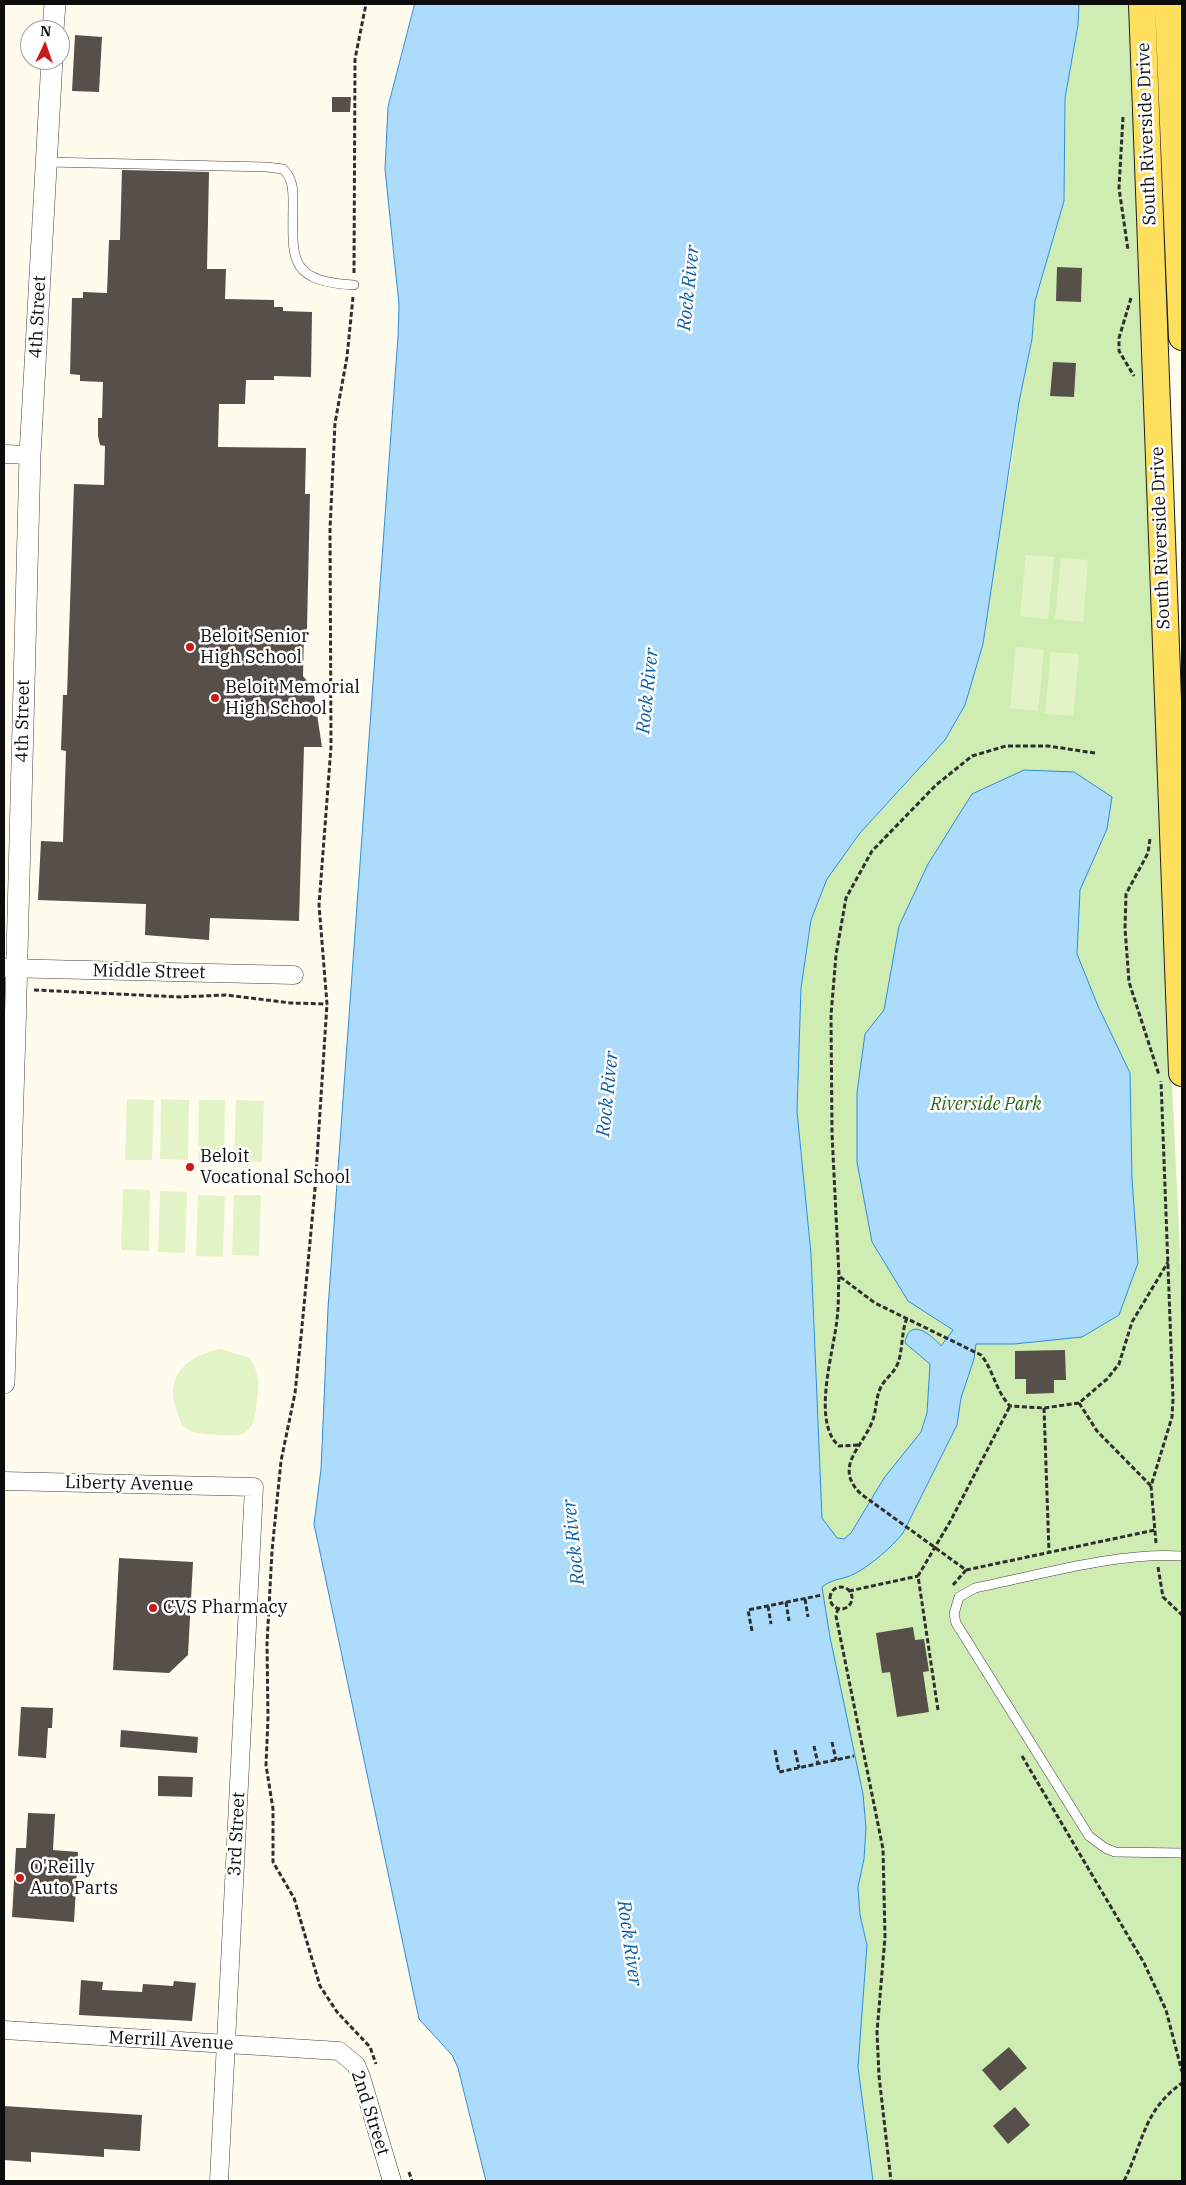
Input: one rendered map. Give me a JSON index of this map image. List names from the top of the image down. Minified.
{"streets":{"main road":["South Riverside Drive"],"street":["4th Street","Middle Street","Liberty Avenue","3rd Street","Merrill Avenue","2nd Street"]},"crossings":[["4th Street","Middle Street"],["Liberty Avenue","3rd Street"],["3rd Street","Merrill Avenue"],["Merrill Avenue","2nd Street"]],"water":["Rock River"],"parks":["Riverside Park"],"places":["Beloit Senior High School","Beloit Memorial High School","Beloit Vocational School","CVS Pharmacy","O'Reilly Auto Parts"],"north":"top"}
